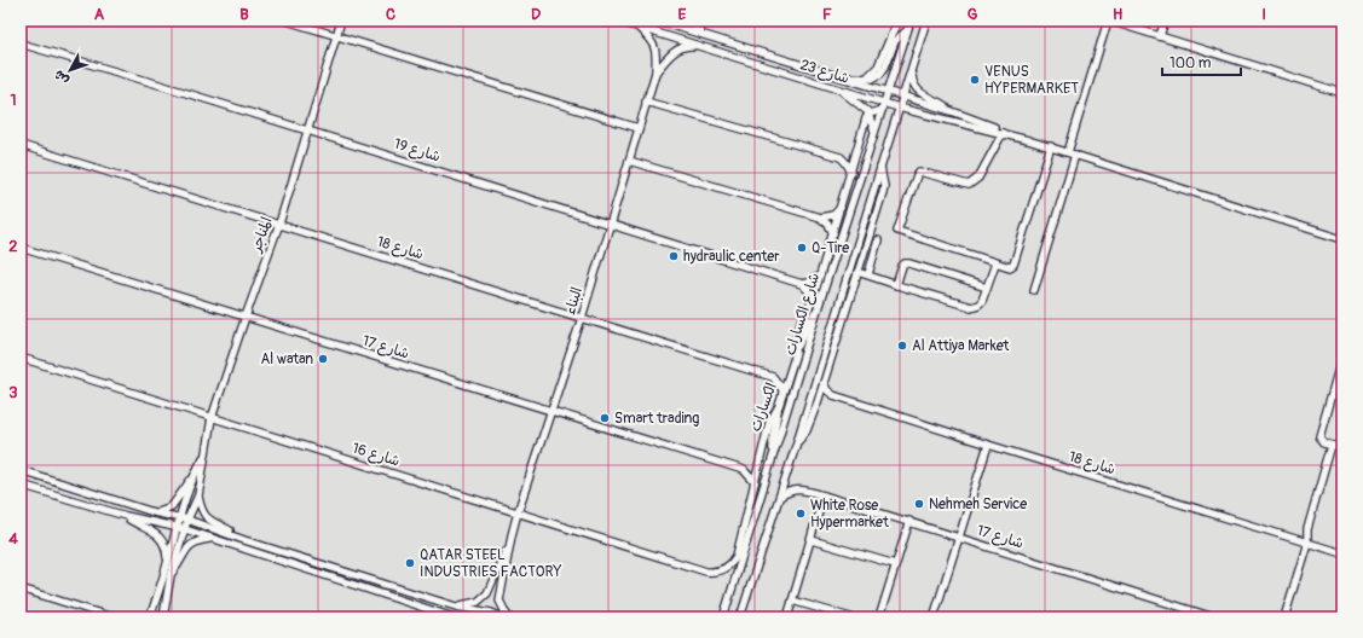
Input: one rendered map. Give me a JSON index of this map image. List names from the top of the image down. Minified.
{"streets":{"street":["شارع 23","شارع 19","المناجر","شارع 18","البناء","شارع الكسارات","شارع 17","الكسارات","شارع 16"]},"crossings":[["شارع 23","البناء"],["شارع 23","شارع الكسارات"],["شارع 19","المناجر"],["شارع 19","البناء"],["المناجر","شارع 18"],["المناجر","شارع 17"],["المناجر","شارع 16"],["شارع 18","البناء"],["البناء","شارع 17"],["البناء","شارع 16"],["الكسارات","شارع 16"]],"places":["VENUS HYPERMARKET","Q-Tire","hydraulic center","Al Attiya Market","Al watan","Smart trading","Nehmeh Service","White Rose Hypermarket","QATAR STEEL INDUSTRIES FACTORY"],"scale_bar":"100 m","north":"bottom left","grid":{"columns":["A","B","C","D","E","F","G","H","I"],"rows":["1","2","3","4"]}}
